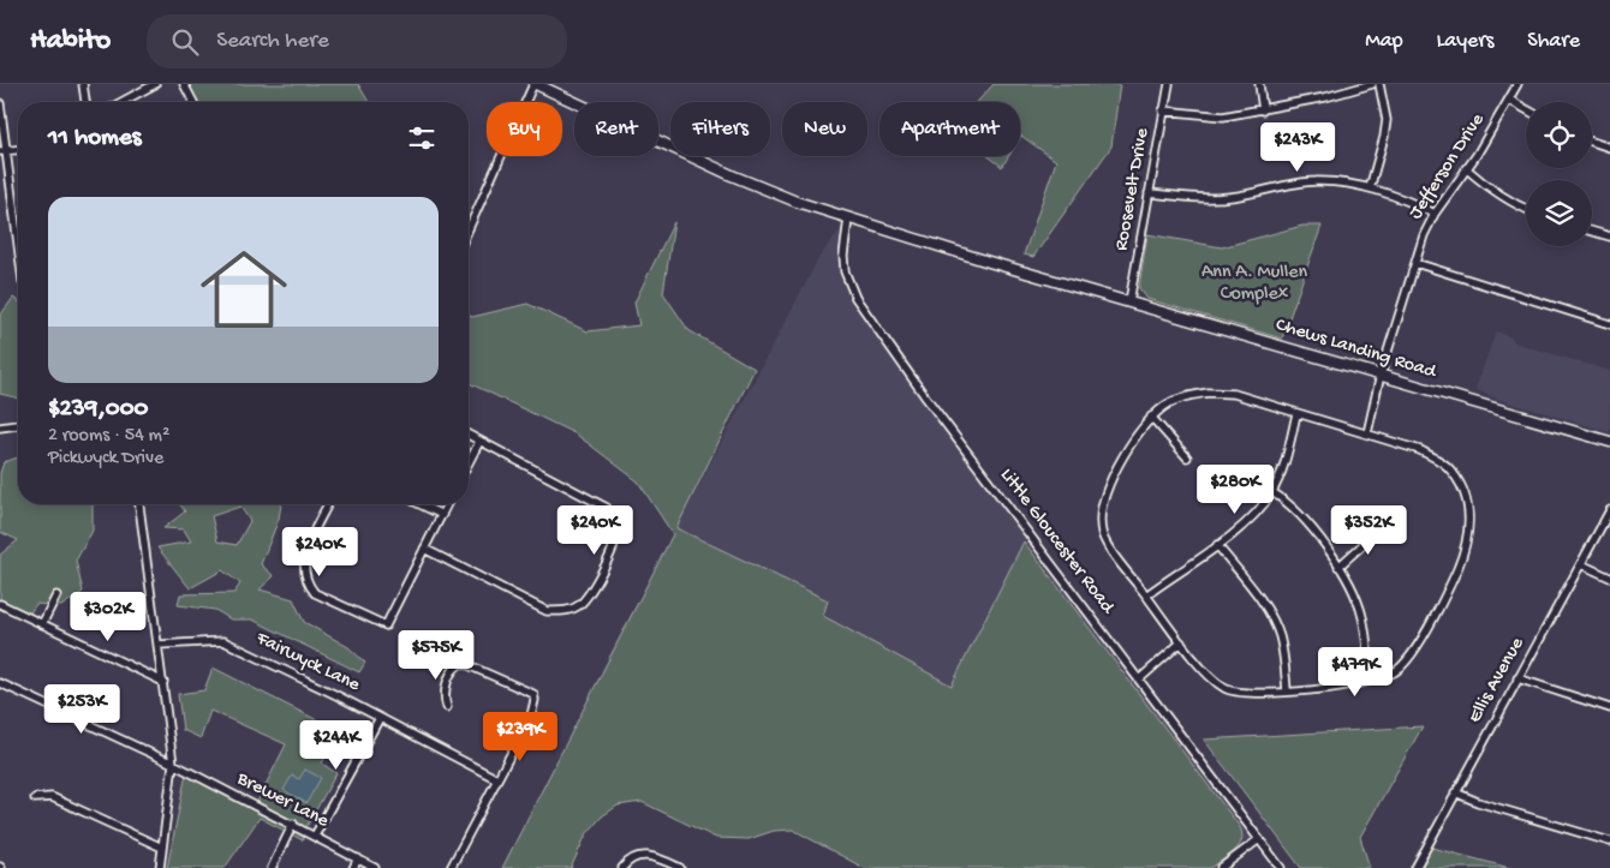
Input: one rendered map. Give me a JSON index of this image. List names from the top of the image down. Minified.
{"streets":{"main road":["Chews Landing Road"],"street":["Jefferson Drive","Roosevelt Drive","Little Gloucester Road","Fairwyck Lane","Ellis Avenue","Brewer Lane"]},"crossings":[["Jefferson Drive","Chews Landing Road"],["Roosevelt Drive","Chews Landing Road"],["Chews Landing Road","Little Gloucester Road"]],"parks":["Ann A. Mullen Complex"],"page":{"header":"Habito","search":"Search here","nav":["Map","Layers","Share"],"chip":["Buy","Rent","Filters","New","Apartment"],"heading":"11 homes","price":["$243K","$280K","$240K","$352K","$240K","$302K","$575K","$479K","$253K","$239K","$244K"],"list":[{"name":"$239,000","note":"2 rooms · 54 m² · Pickwyck Drive"}]}}
